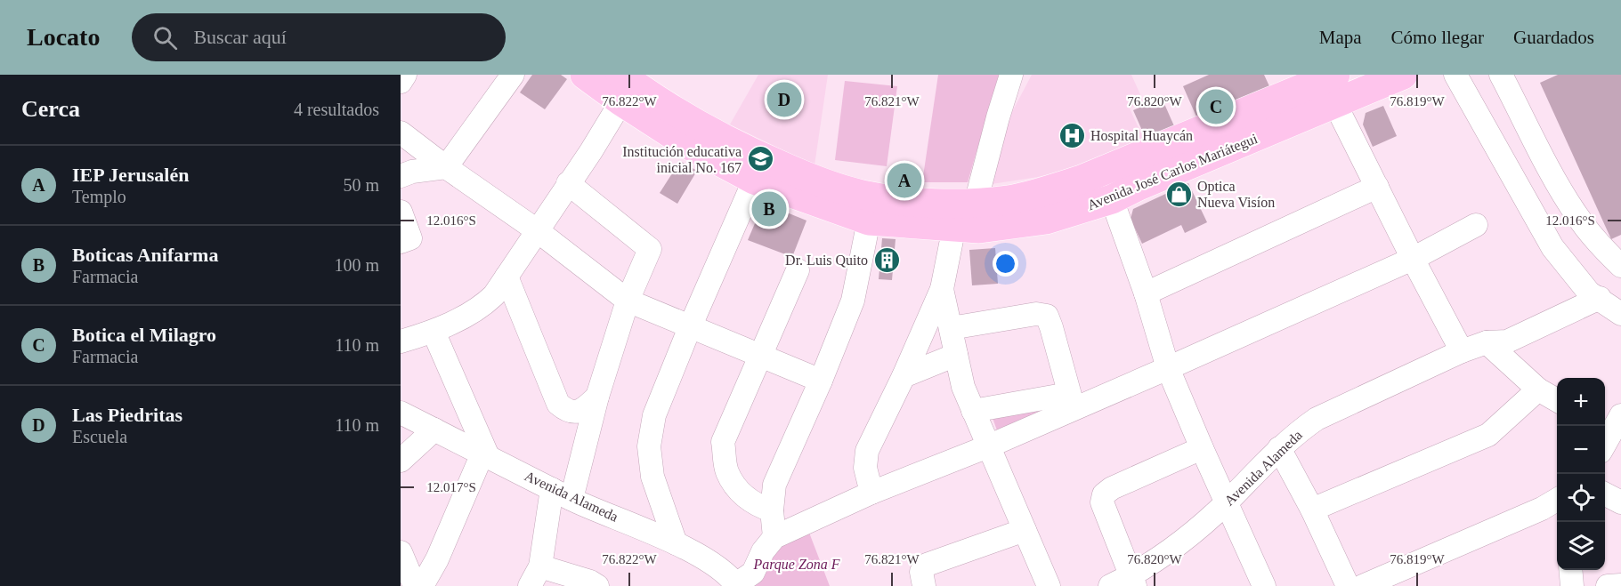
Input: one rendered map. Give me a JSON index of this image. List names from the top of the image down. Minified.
{"streets":{"main road":["Avenida José Carlos Mariátegui"],"street":["Avenida Alameda"]},"parks":["Parque Zona F"],"places":{"hospital":["Hospital Huaycán"],"school or university":["Institución educativa inicial No. 167"],"shop":["Optica Nueva Visíon"],"building":["Dr. Luis Quito"]},"page":{"header":"Locato","search":"Buscar aquí","nav":["Mapa","Cómo llegar","Guardados"],"heading":["Cerca","4 resultados"],"pins":["D","C","A","B"],"list":[{"mark":"A","name":"IEP Jerusalén","note":"Templo","value":"50 m"},{"mark":"B","name":"Boticas Anifarma","note":"Farmacia","value":"100 m"},{"mark":"C","name":"Botica el Milagro","note":"Farmacia","value":"110 m"},{"mark":"D","name":"Las Piedritas","note":"Escuela","value":"110 m"}],"map_buttons":["+","−"]},"coordinates":["76.822°W","76.821°W","76.820°W","76.819°W","12.016°S","12.017°S"]}
